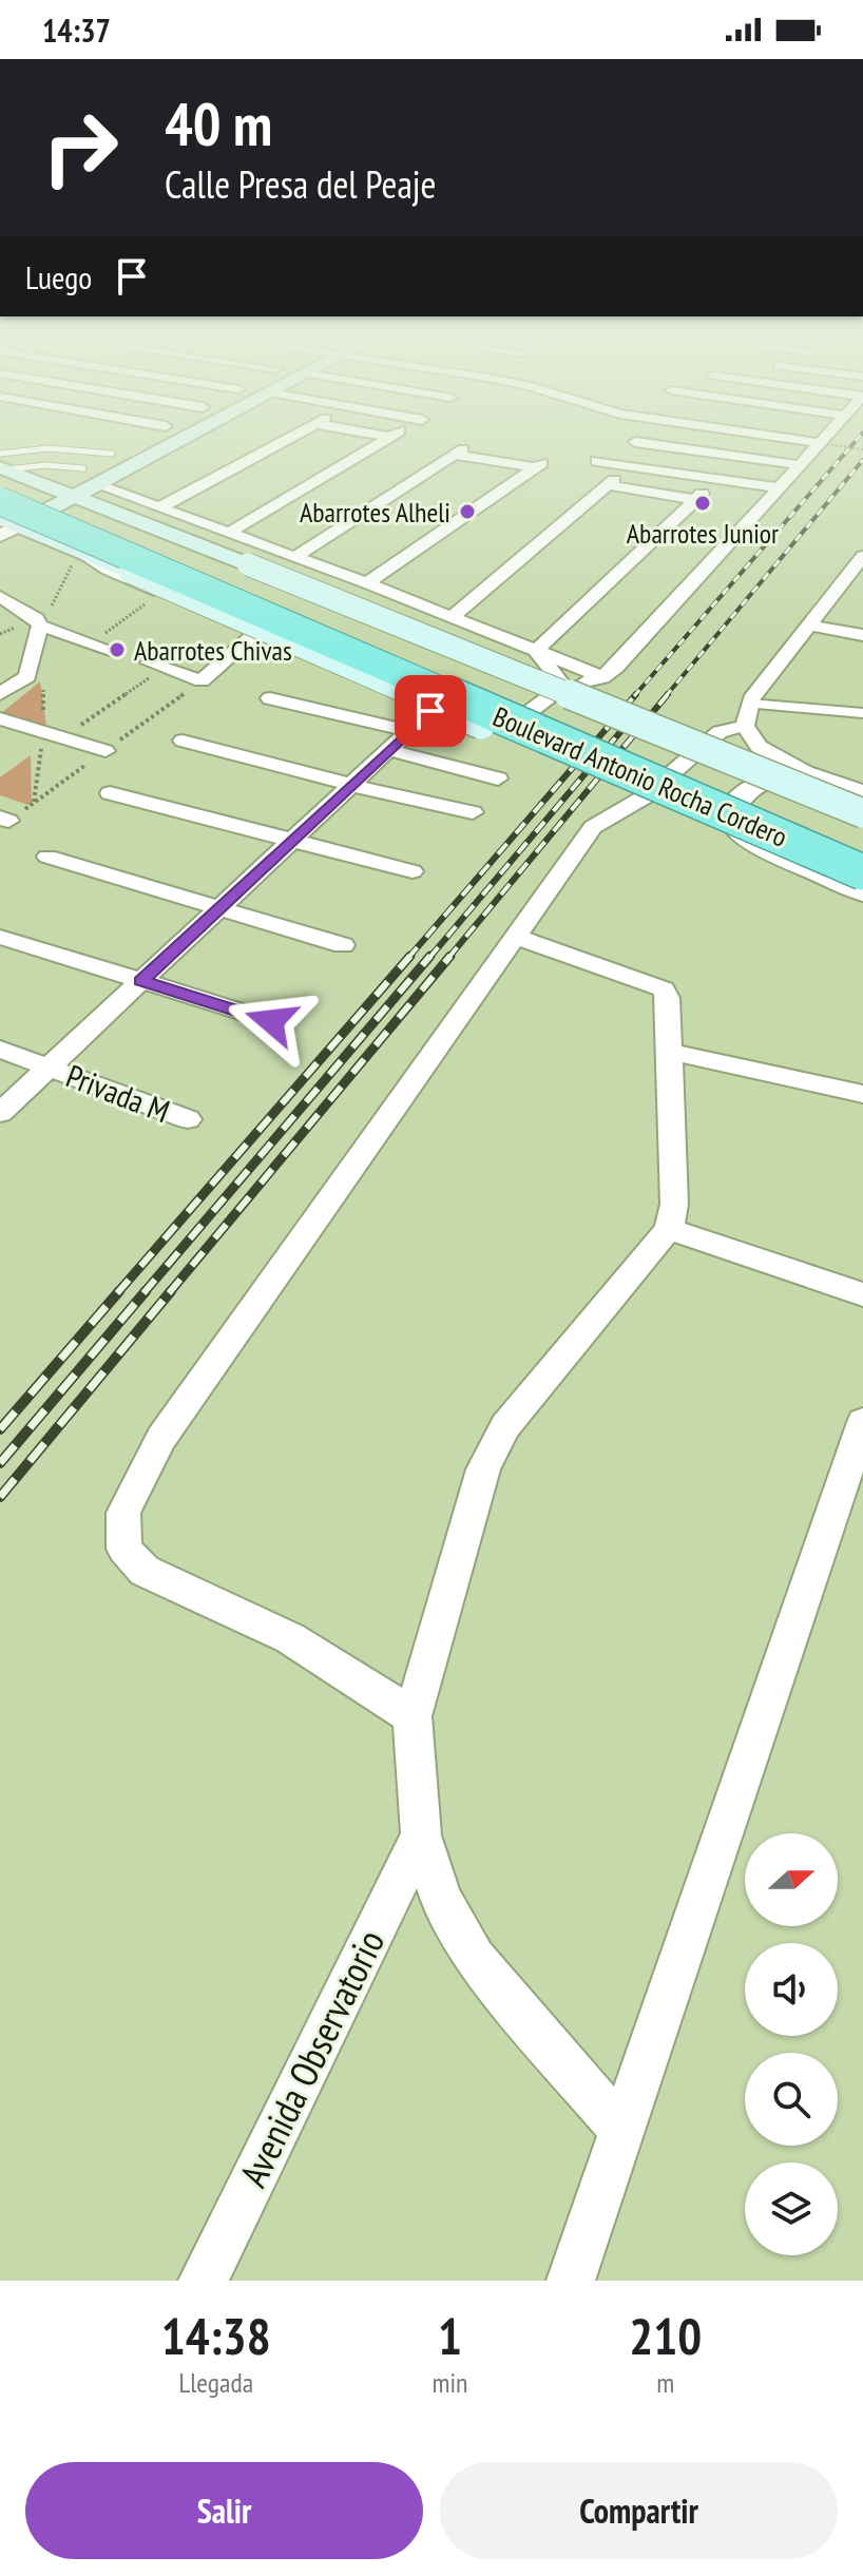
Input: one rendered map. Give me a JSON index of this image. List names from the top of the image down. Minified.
{"streets":{"highway":["Boulevard Antonio Rocha Cordero"],"street":["Privada M","Avenida Observatorio"]},"places":["Abarrotes Junior","Abarrotes Alheli","Abarrotes Chivas"],"north":"right","page":{"status":"14:37","turn":["40 m","Calle Presa del Peaje"],"then":"Luego","eta":["14:38","Llegada","1","min","210","m"],"buttons":["Salir","Compartir"]}}
